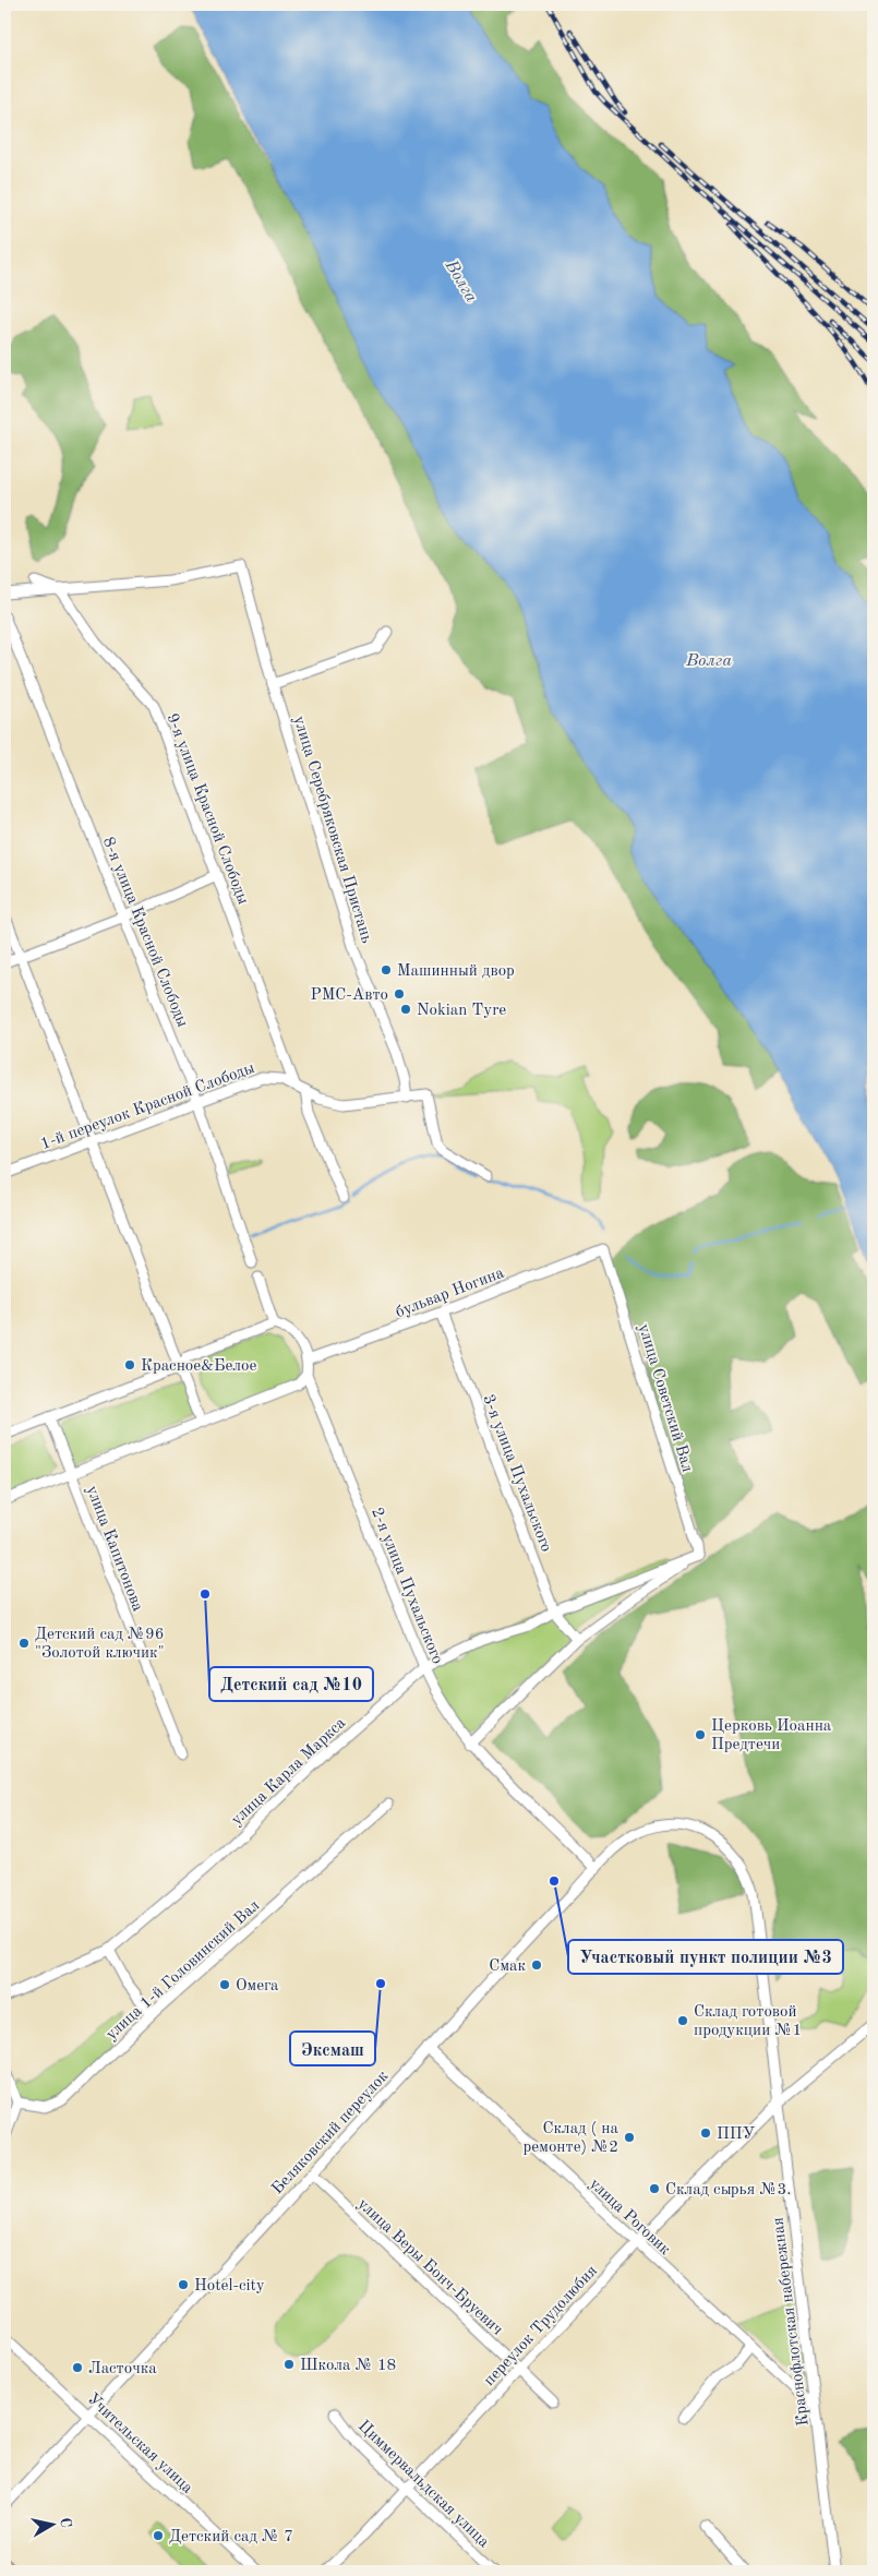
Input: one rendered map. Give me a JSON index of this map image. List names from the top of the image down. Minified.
{"streets":{"street":["9-я улица Красной Слободы","улица Серебряковская Пристань","8-я улица Красной Слободы","1-й переулок Красной Слободы","бульвар Ногина","улица Советский Вал","3-я улица Пухальского","улица Капитонова","2-я улица Пухальского","улица Карла Маркса","улица 1-й Головинский Вал","Беляковский переулок","улица Роговик","улица Веры Бонч-Бруевич","Краснофлотская набережная","переулок Трудолюбия","Учительская улица","Циммервальдская улица"]},"crossings":[["9-я улица Красной Слободы","улица Серебряковская Пристань"],["9-я улица Красной Слободы","1-й переулок Красной Слободы"],["улица Серебряковская Пристань","1-й переулок Красной Слободы"],["8-я улица Красной Слободы","1-й переулок Красной Слободы"],["бульвар Ногина","улица Советский Вал"],["бульвар Ногина","3-я улица Пухальского"],["бульвар Ногина","2-я улица Пухальского"],["улица Советский Вал","улица Карла Маркса"],["3-я улица Пухальского","улица Карла Маркса"],["2-я улица Пухальского","улица Карла Маркса"],["2-я улица Пухальского","Беляковский переулок"],["Беляковский переулок","улица Роговик"],["Беляковский переулок","улица Веры Бонч-Бруевич"],["Беляковский переулок","Краснофлотская набережная"],["Беляковский переулок","Учительская улица"],["улица Роговик","Краснофлотская набережная"],["улица Роговик","переулок Трудолюбия"],["улица Веры Бонч-Бруевич","переулок Трудолюбия"],["Краснофлотская набережная","переулок Трудолюбия"],["переулок Трудолюбия","Циммервальдская улица"]],"water":["Волга"],"places":["Машинный двор","РМС-Авто","Nokian Tyre","Красное&Белое","Детский сад №10","Детский сад №96 \"Золотой ключик\"","Церковь Иоанна Предтечи","Участковый пункт полиции №3","Смак","Эксмаш","Омега","Склад готовой продукции №1","ППУ","Склад ( на ремонте) №2","Склад сырья №3.","Hotel-city","Школа № 18","Ласточка","Детский сад № 7"],"north":"right"}
